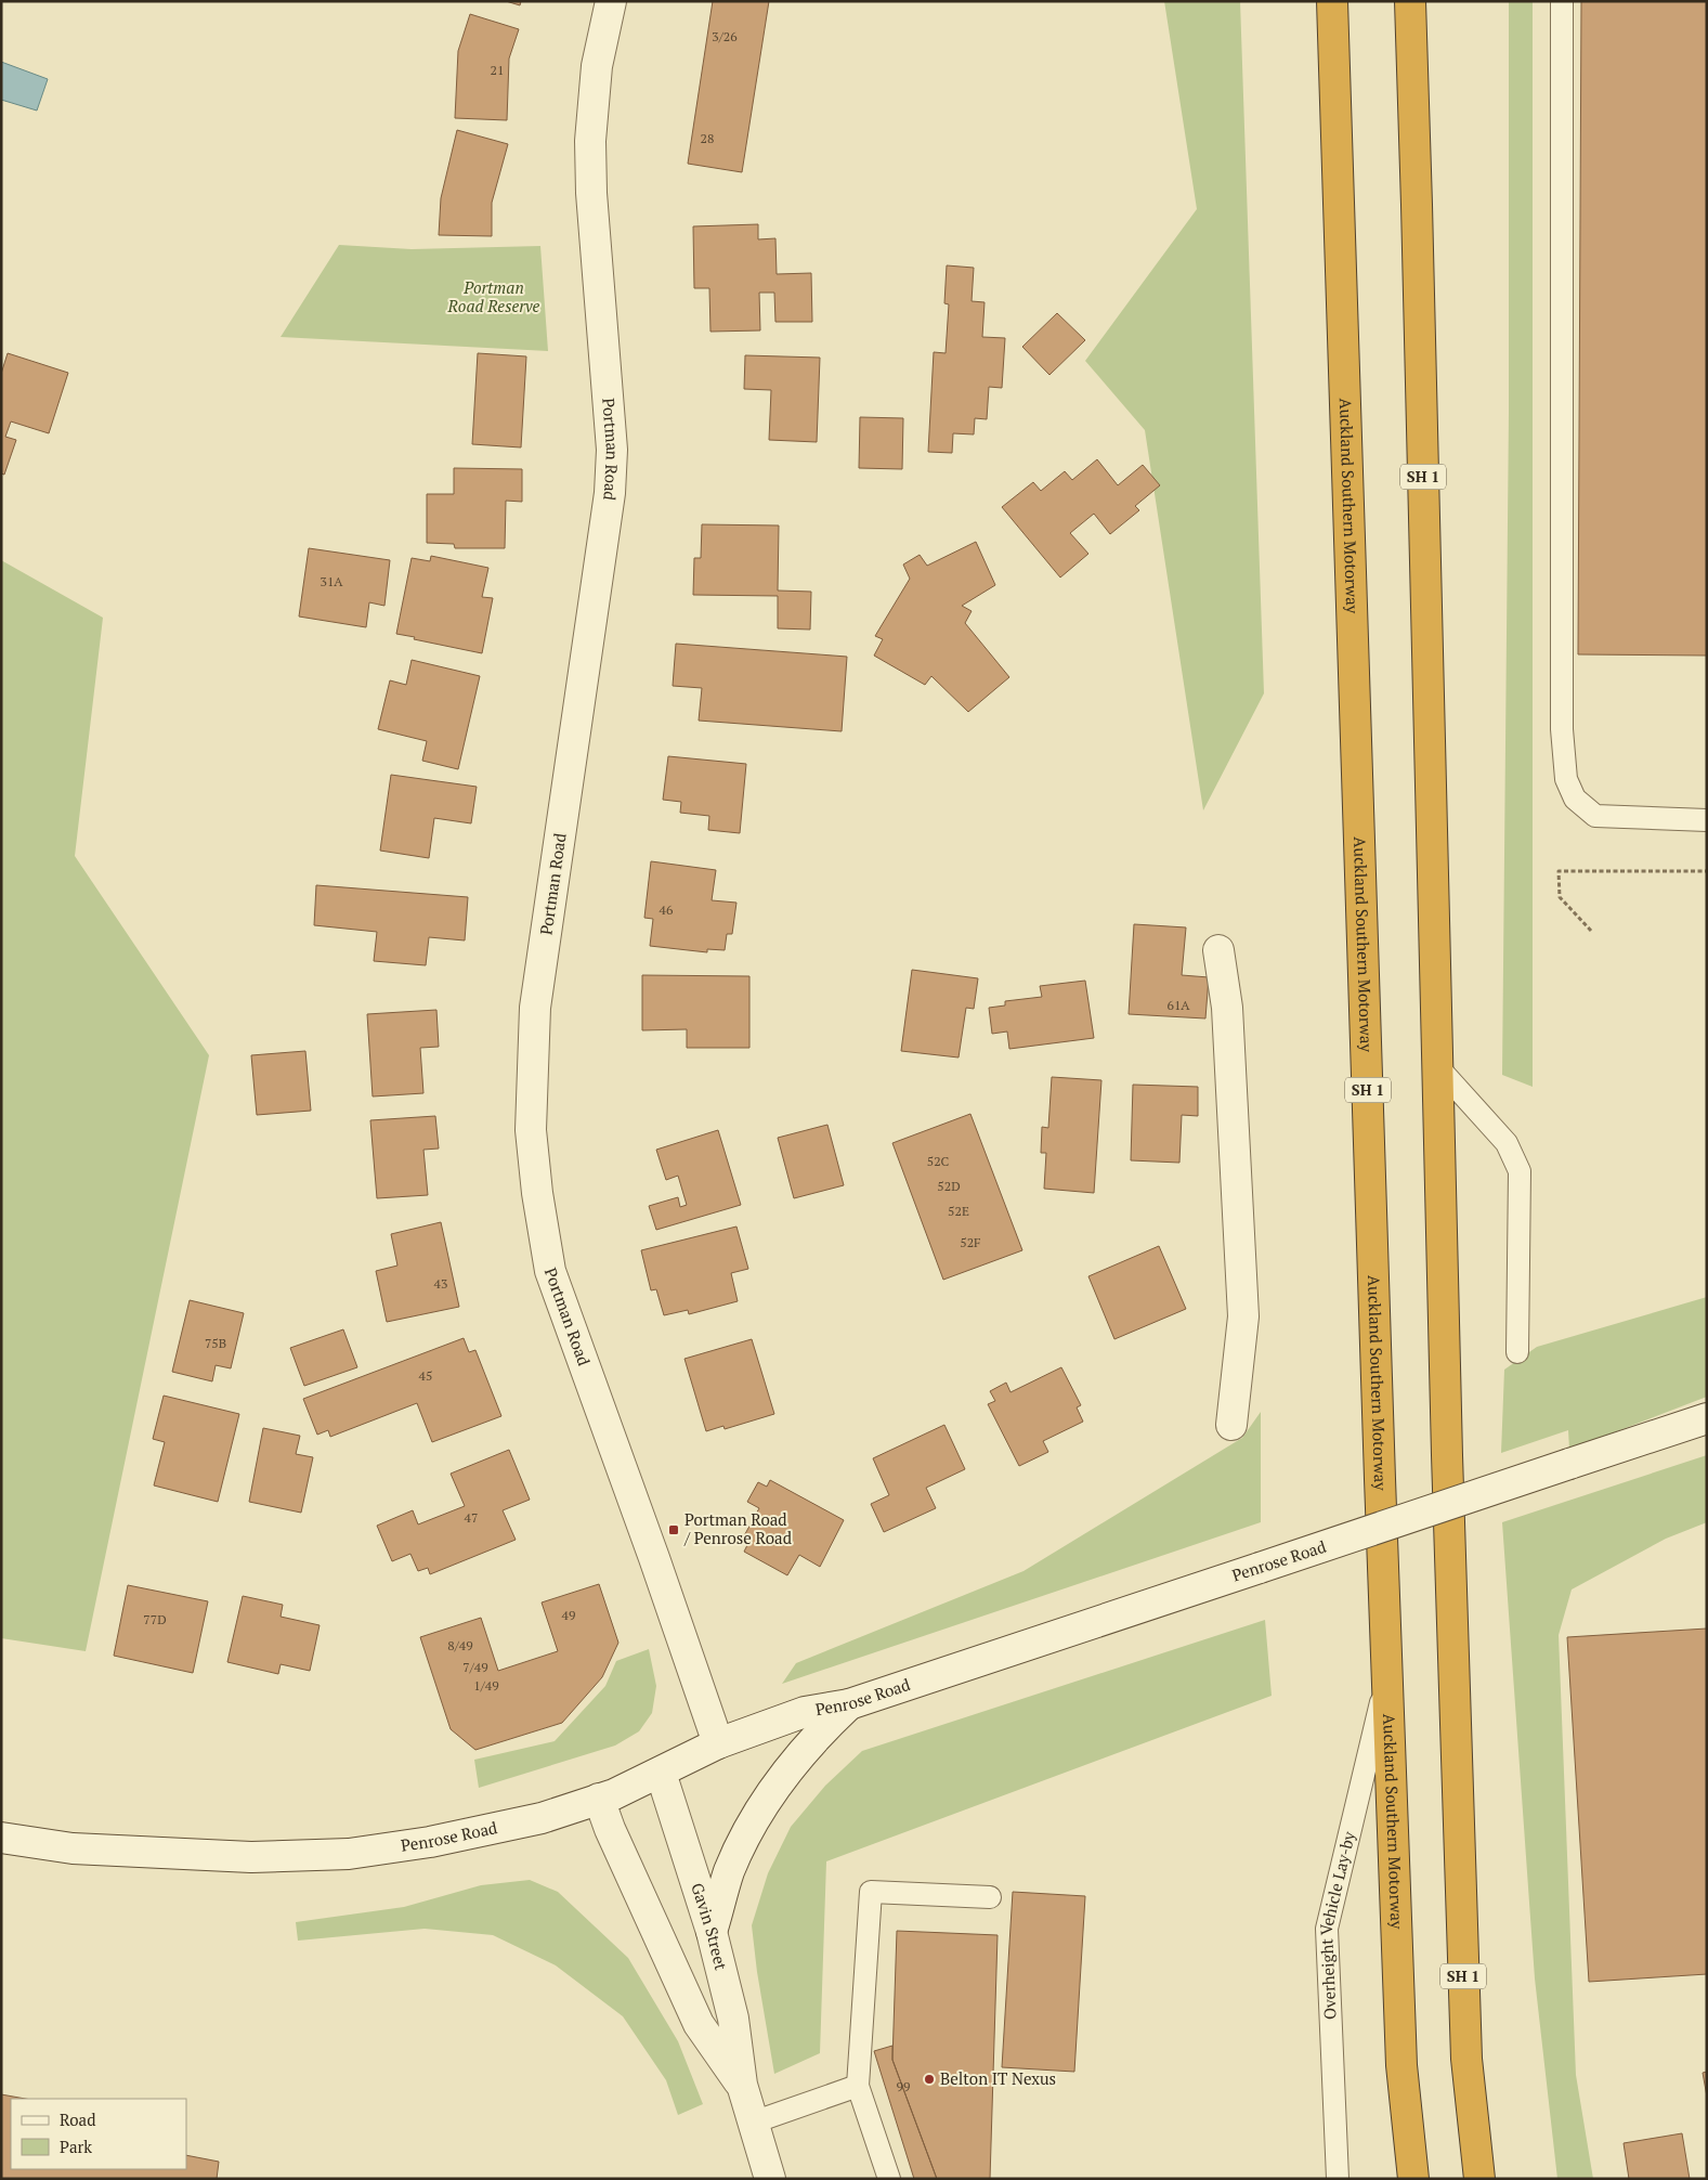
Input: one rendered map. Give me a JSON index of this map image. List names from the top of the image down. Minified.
{"streets":{"highway":["SH 1","Auckland Southern Motorway"],"street":["Portman Road","Penrose Road","Gavin Street"],"lane":["Overheight Vehicle Lay-by"]},"crossings":[["Portman Road","Penrose Road"],["Auckland Southern Motorway","Overheight Vehicle Lay-by"],["Penrose Road","Gavin Street"]],"parks":["Portman Road Reserve"],"places":{"transit":["Portman Road / Penrose Road"],"other":["Belton IT Nexus"]},"house_numbers":["3/26","21","28","31A","46","61A","52C","52D","52E","52F","43","75B","45","47","49","77D","8/49","7/49","1/49","99"],"legend":["Road","Park"]}
